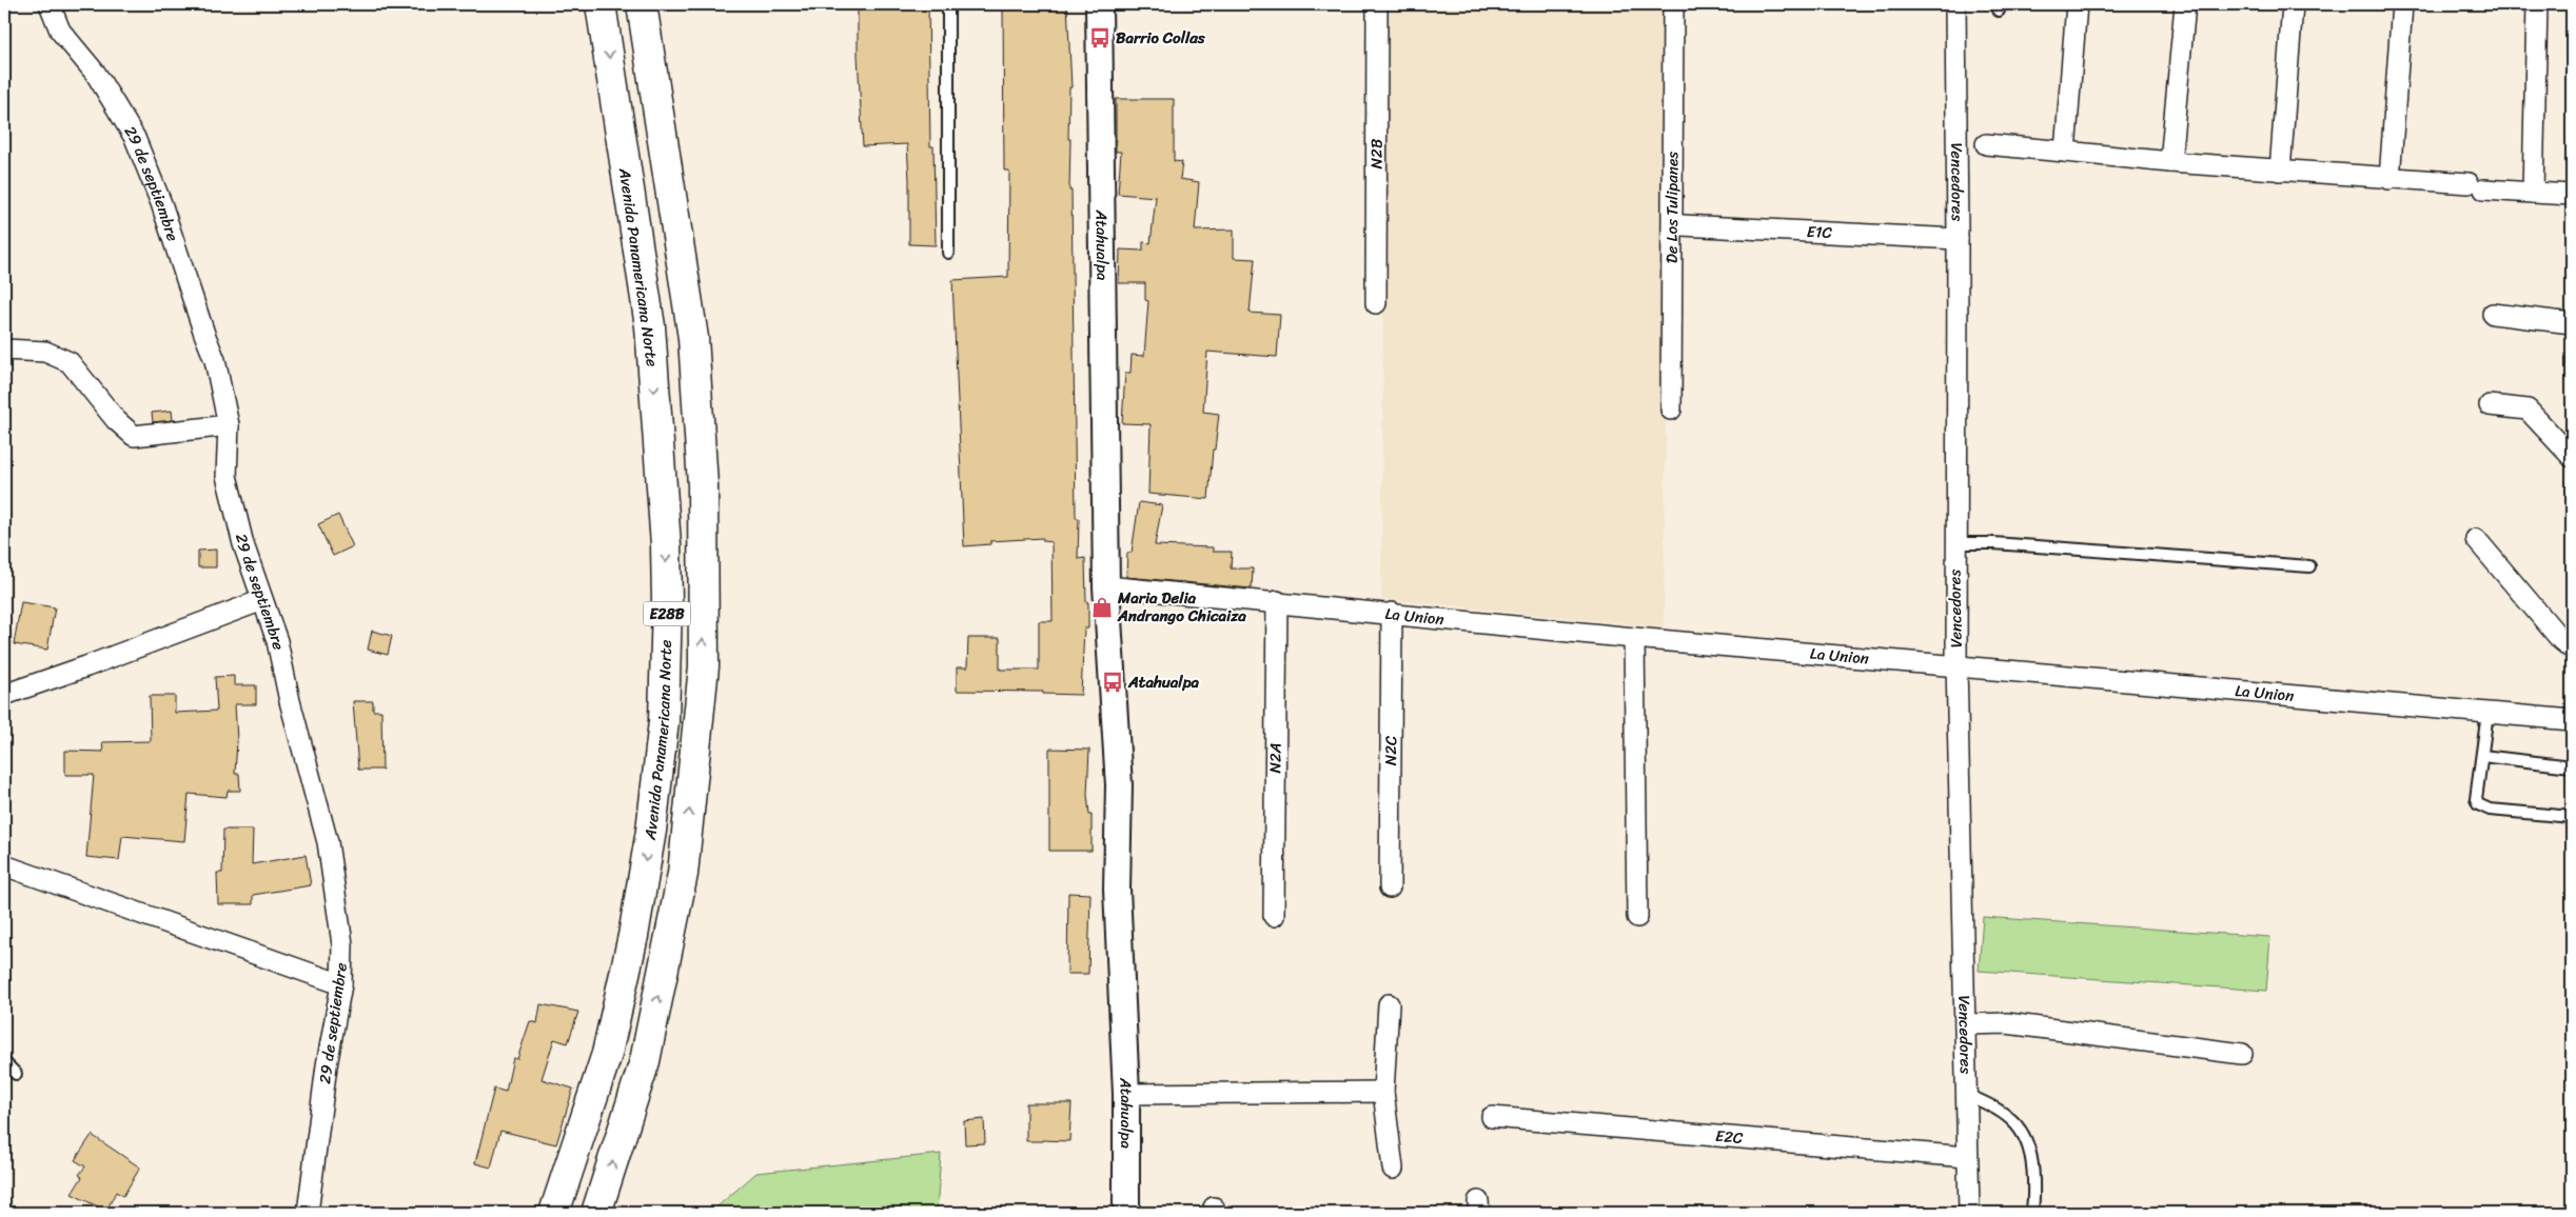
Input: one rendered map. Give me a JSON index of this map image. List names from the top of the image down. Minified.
{"streets":{"highway":["Avenida Panamericana Norte","E28B"],"street":["N2B","Vencedores","29 de septiembre","De Los Tulipanes","E1C","Atahualpa","La Union","N2C","N2A","E2C"]},"crossings":[["Vencedores","E1C"],["Vencedores","La Union"],["Vencedores","E2C"],["Atahualpa","La Union"],["La Union","N2C"],["La Union","N2A"]],"places":{"bus stop":["Barrio Collas","Atahualpa"],"shop":["Maria Delia Andrango Chicaiza"]}}
